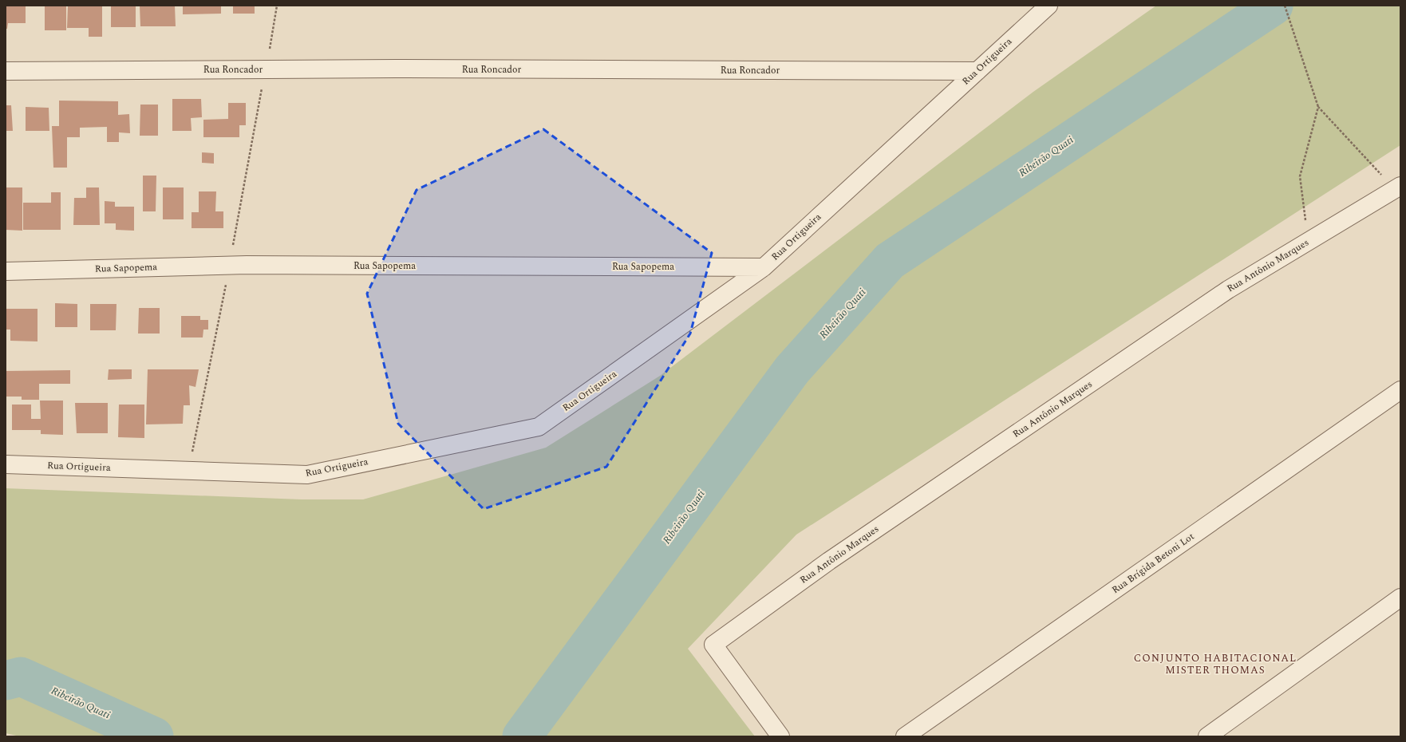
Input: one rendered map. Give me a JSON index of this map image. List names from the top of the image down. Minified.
{"streets":{"street":["Rua Ortigueira","Rua Roncador","Rua Sapopema","Rua Antônio Marques","Rua Brígida Betoni Lot"]},"crossings":[["Rua Ortigueira","Rua Roncador"],["Rua Ortigueira","Rua Sapopema"]],"districts":["CONJUNTO HABITACIONAL MISTER THOMAS"],"water":["Ribeirão Quati"]}
